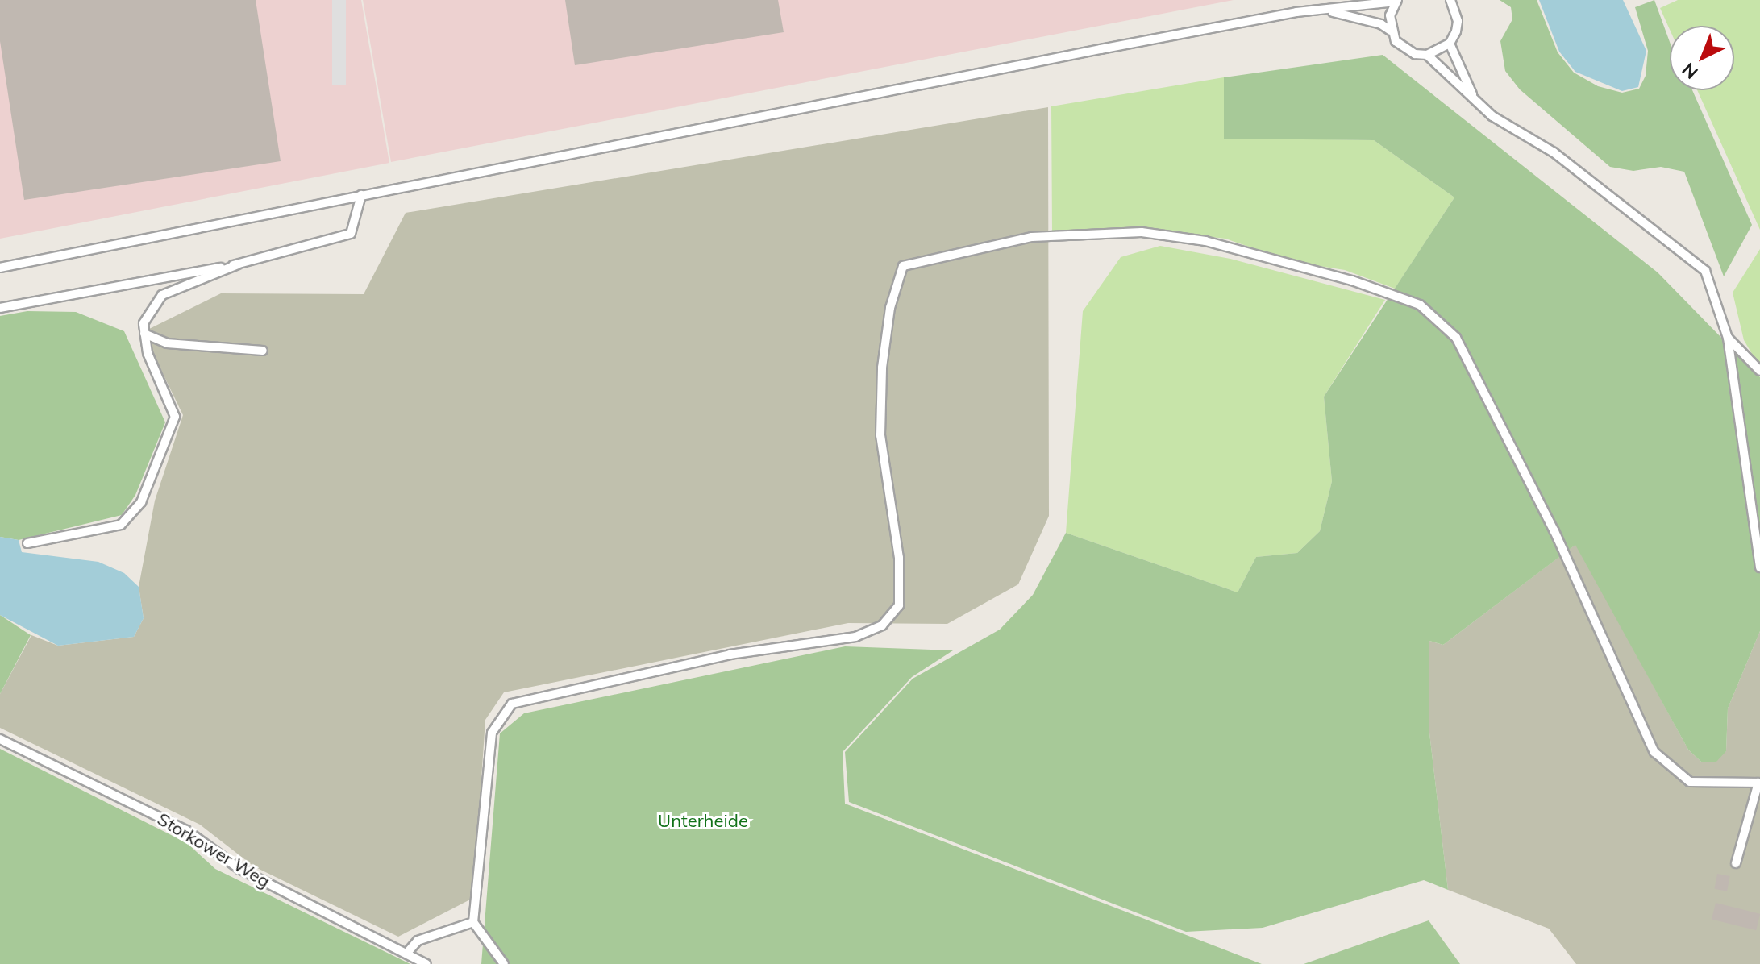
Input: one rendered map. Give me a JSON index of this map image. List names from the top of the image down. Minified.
{"streets":{"lane":["Storkower Weg"]},"parks":["Unterheide"],"north":"bottom left"}
